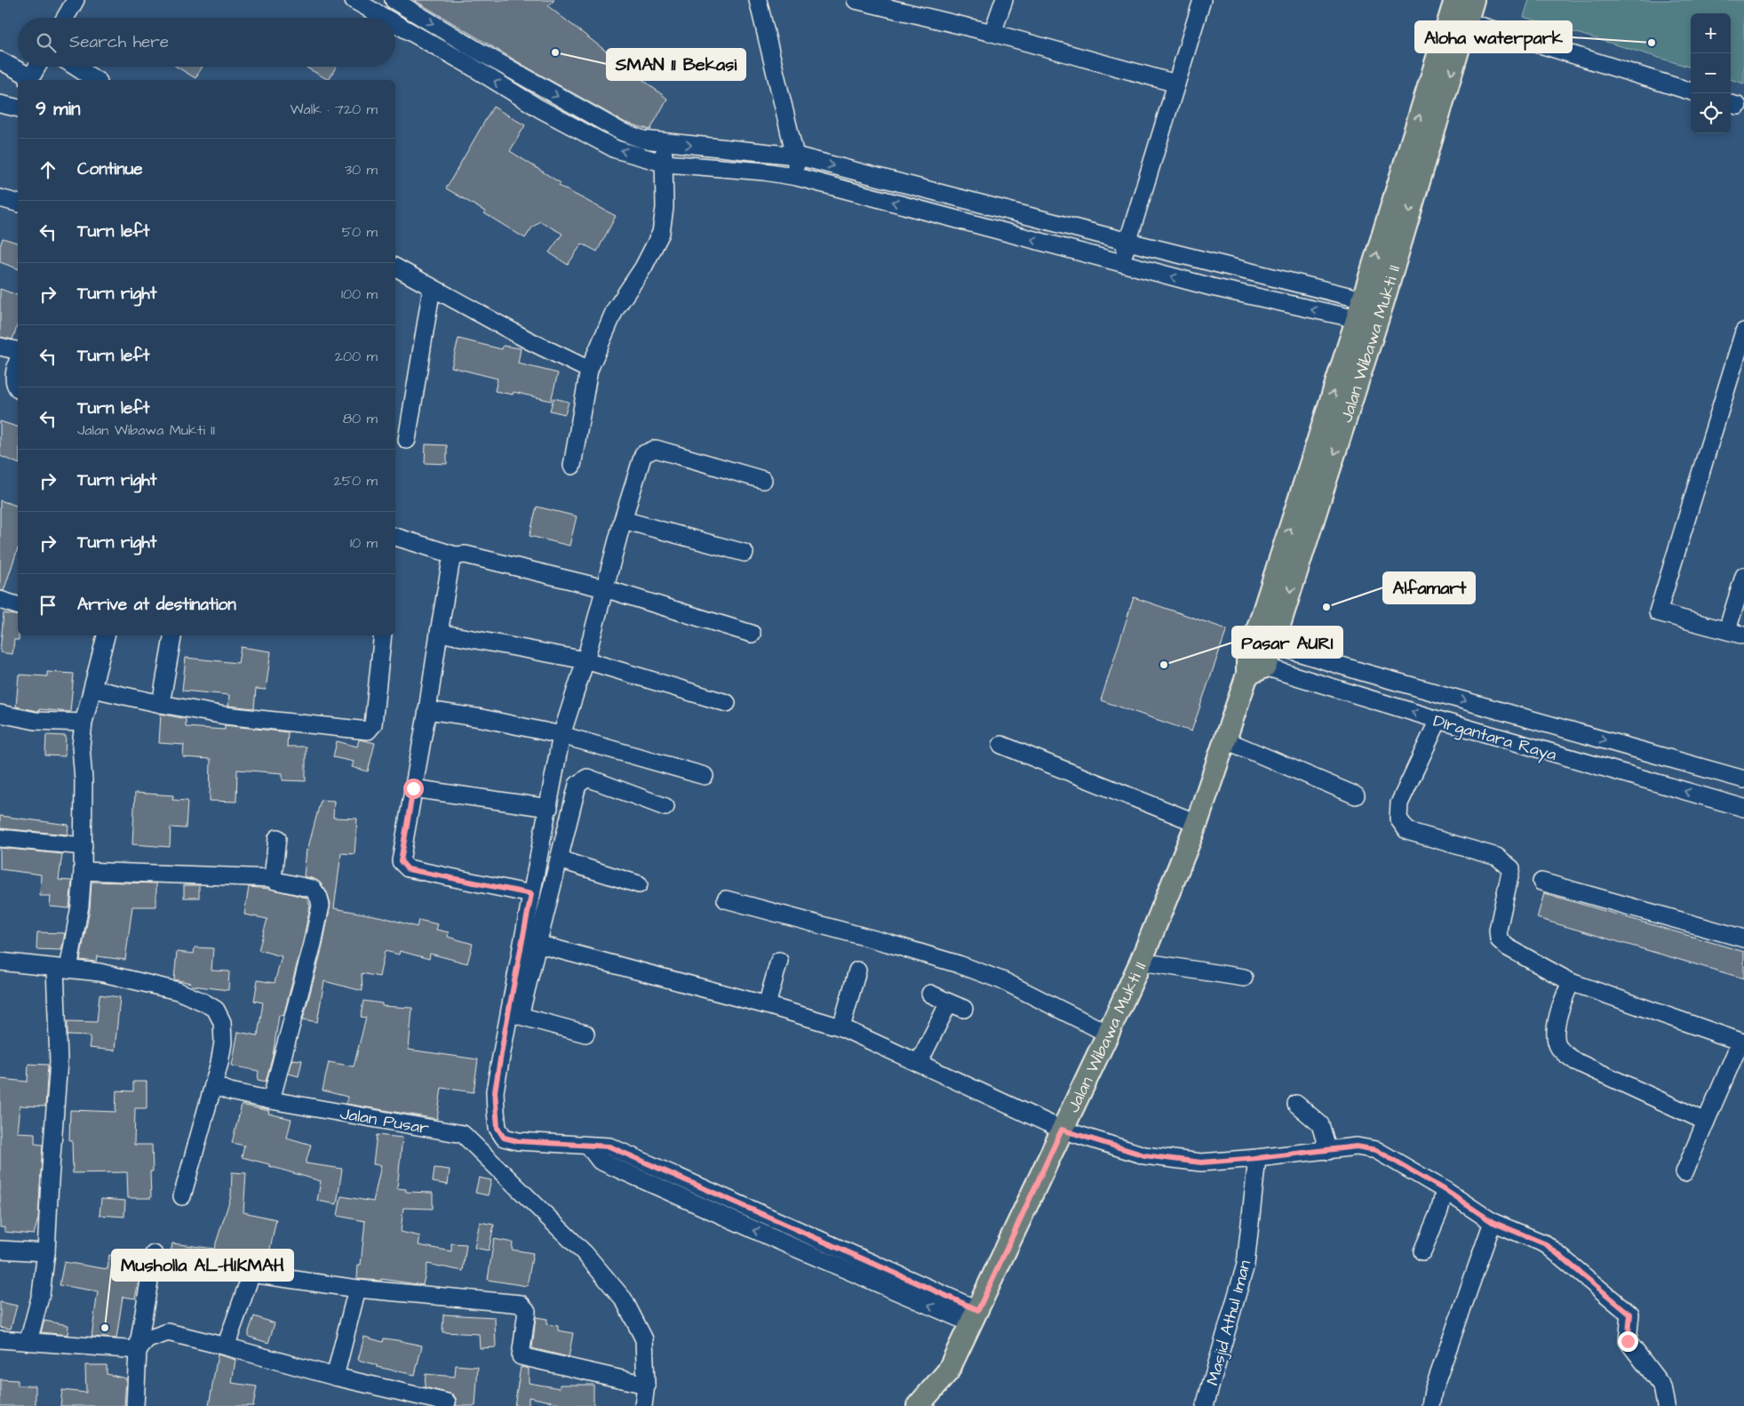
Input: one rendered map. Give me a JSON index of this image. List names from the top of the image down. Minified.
{"streets":{"main road":["Jalan Wibawa Mukti II"],"street":["DIrgantara Raya","Jalan Pusar","Masjid Athul Iman"]},"crossings":[["Jalan Wibawa Mukti II","DIrgantara Raya"]],"places":["Aloha waterpark","SMAN 11 Bekasi","Alfamart","Pasar AURI","Musholla AL-HIKMAH"],"page":{"map_buttons":["+","−"],"search":"Search here","heading":["9 min","Walk · 720 m"],"list":[["Continue","30 m"],["Turn left","50 m"],["Turn right","100 m"],["Turn left","200 m"],["Turn left","Jalan Wibawa Mukti II","80 m"],["Turn right","250 m"],["Turn right","10 m"],"Arrive at destination"]}}
